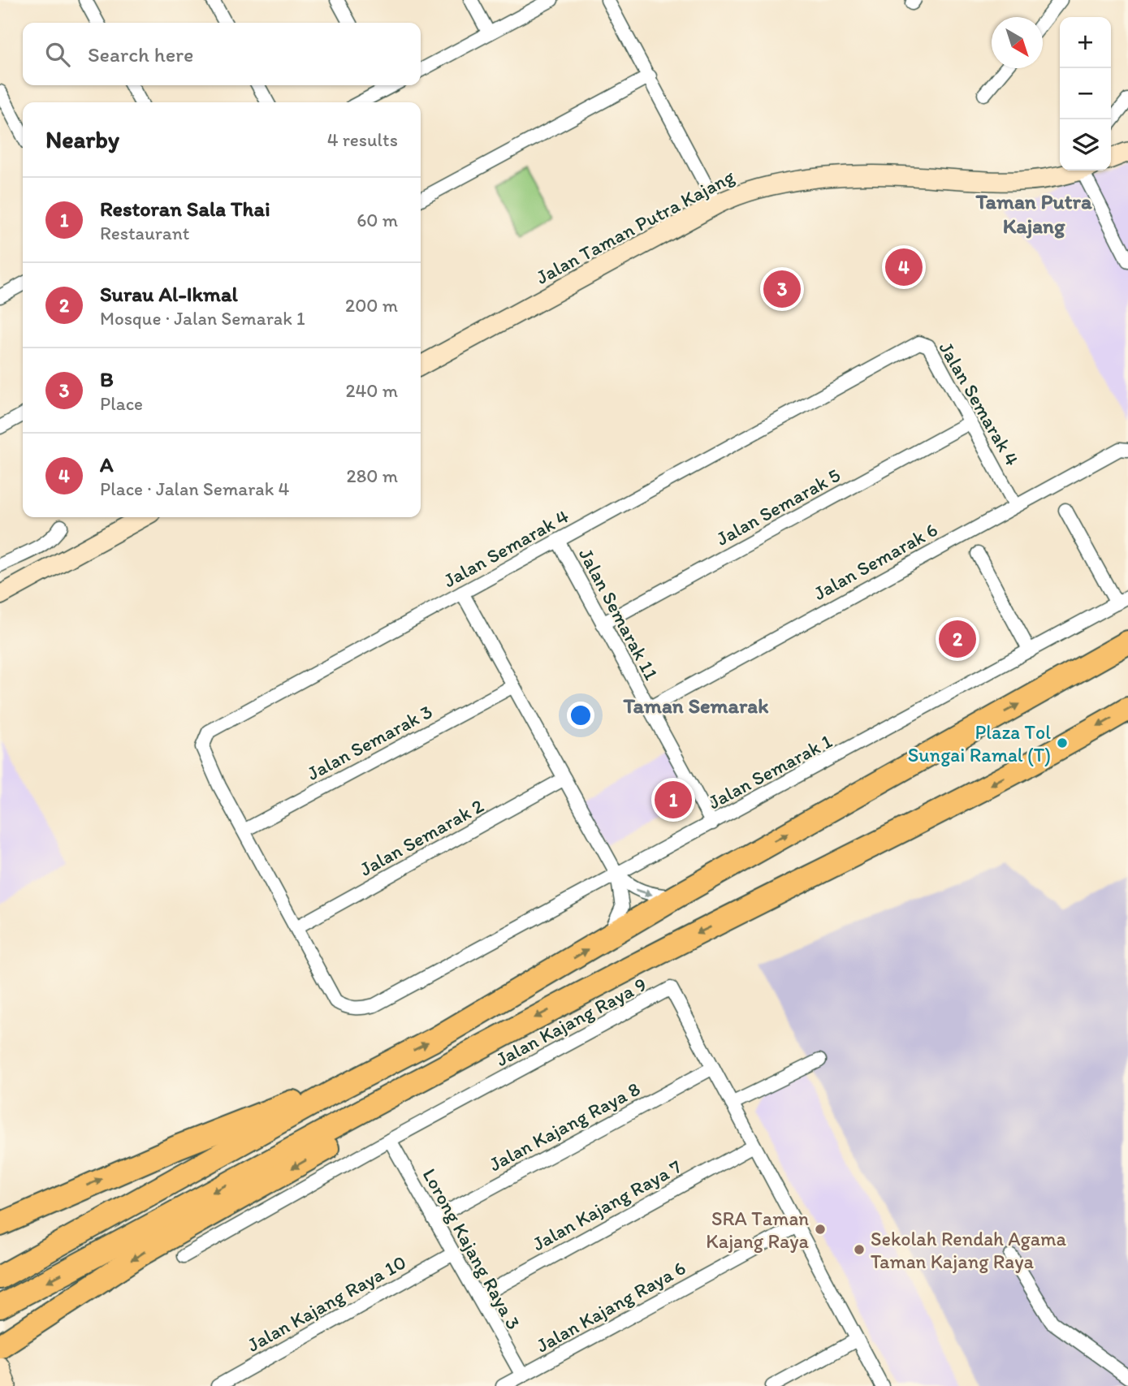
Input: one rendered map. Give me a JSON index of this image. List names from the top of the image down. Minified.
{"streets":{"street":["Jalan Taman Putra Kajang","Jalan Semarak 4","Jalan Semarak 5","Jalan Semarak 6","Jalan Semarak 11","Jalan Semarak 3","Jalan Semarak 1","Jalan Semarak 2","Jalan Kajang Raya 9","Jalan Kajang Raya 8","Jalan Kajang Raya 7","Lorong Kajang Raya 3","Jalan Kajang Raya 10","Jalan Kajang Raya 6"]},"crossings":[["Jalan Semarak 4","Jalan Semarak 5"],["Jalan Semarak 4","Jalan Semarak 6"],["Jalan Semarak 4","Jalan Semarak 11"],["Jalan Semarak 4","Jalan Semarak 3"],["Jalan Semarak 4","Jalan Semarak 1"],["Jalan Semarak 4","Jalan Semarak 2"],["Jalan Semarak 5","Jalan Semarak 11"],["Jalan Semarak 6","Jalan Semarak 11"],["Jalan Semarak 11","Jalan Semarak 1"],["Jalan Kajang Raya 9","Jalan Kajang Raya 8"],["Jalan Kajang Raya 9","Jalan Kajang Raya 7"],["Jalan Kajang Raya 9","Lorong Kajang Raya 3"],["Jalan Kajang Raya 9","Jalan Kajang Raya 6"],["Jalan Kajang Raya 8","Lorong Kajang Raya 3"],["Jalan Kajang Raya 7","Lorong Kajang Raya 3"],["Lorong Kajang Raya 3","Jalan Kajang Raya 10"],["Lorong Kajang Raya 3","Jalan Kajang Raya 6"]],"districts":["Taman Putra Kajang","Taman Semarak"],"places":["Plaza Tol Sungai Ramal (T)","SRA Taman Kajang Raya","Sekolah Rendah Agama Taman Kajang Raya"],"north":"bottom right","page":{"map_buttons":["+","−"],"search":"Search here","heading":["Nearby","4 results"],"list":[{"mark":"1","name":"Restoran Sala Thai","note":"Restaurant","value":"60 m"},{"mark":"2","name":"Surau Al-Ikmal","note":"Mosque · Jalan Semarak 1","value":"200 m"},{"mark":"3","name":"B","note":"Place","value":"240 m"},{"mark":"4","name":"A","note":"Place · Jalan Semarak 4","value":"280 m"}],"pins":["4","3","2","1"]}}
